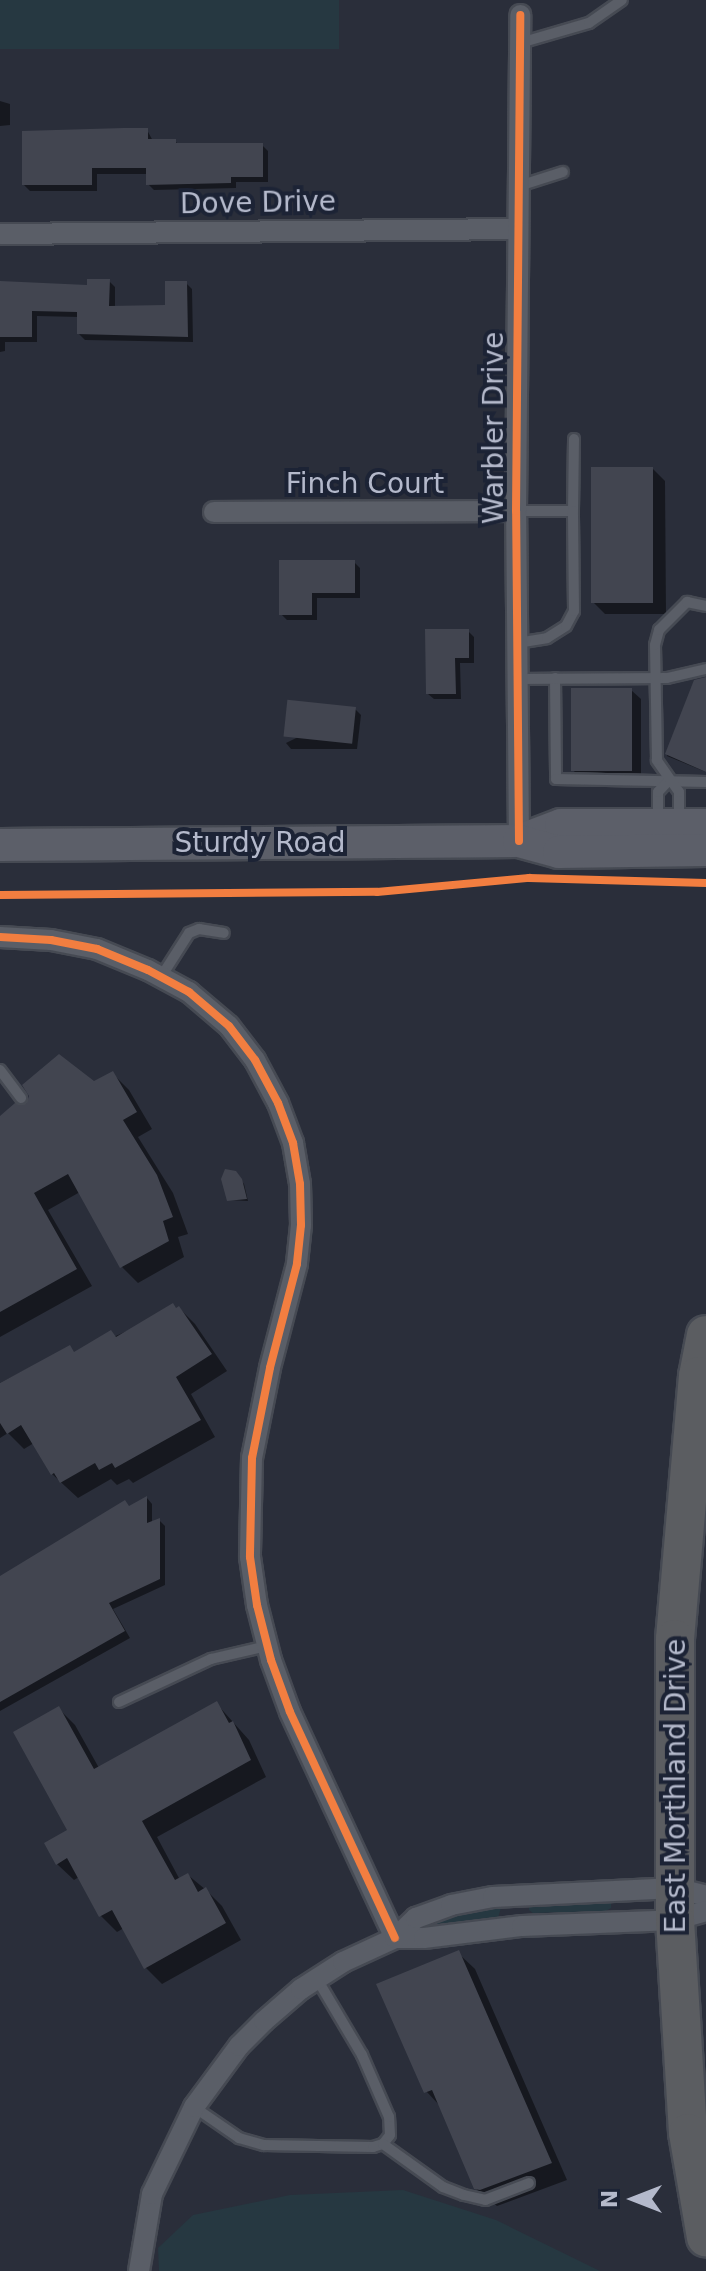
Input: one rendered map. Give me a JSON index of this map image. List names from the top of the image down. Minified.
{"streets":{"highway":["East Morthland Drive"],"main road":["Sturdy Road"],"street":["Dove Drive","Warbler Drive","Finch Court"]},"crossings":[["Dove Drive","Warbler Drive"],["Warbler Drive","Finch Court"],["Warbler Drive","Sturdy Road"]],"north":"left"}
